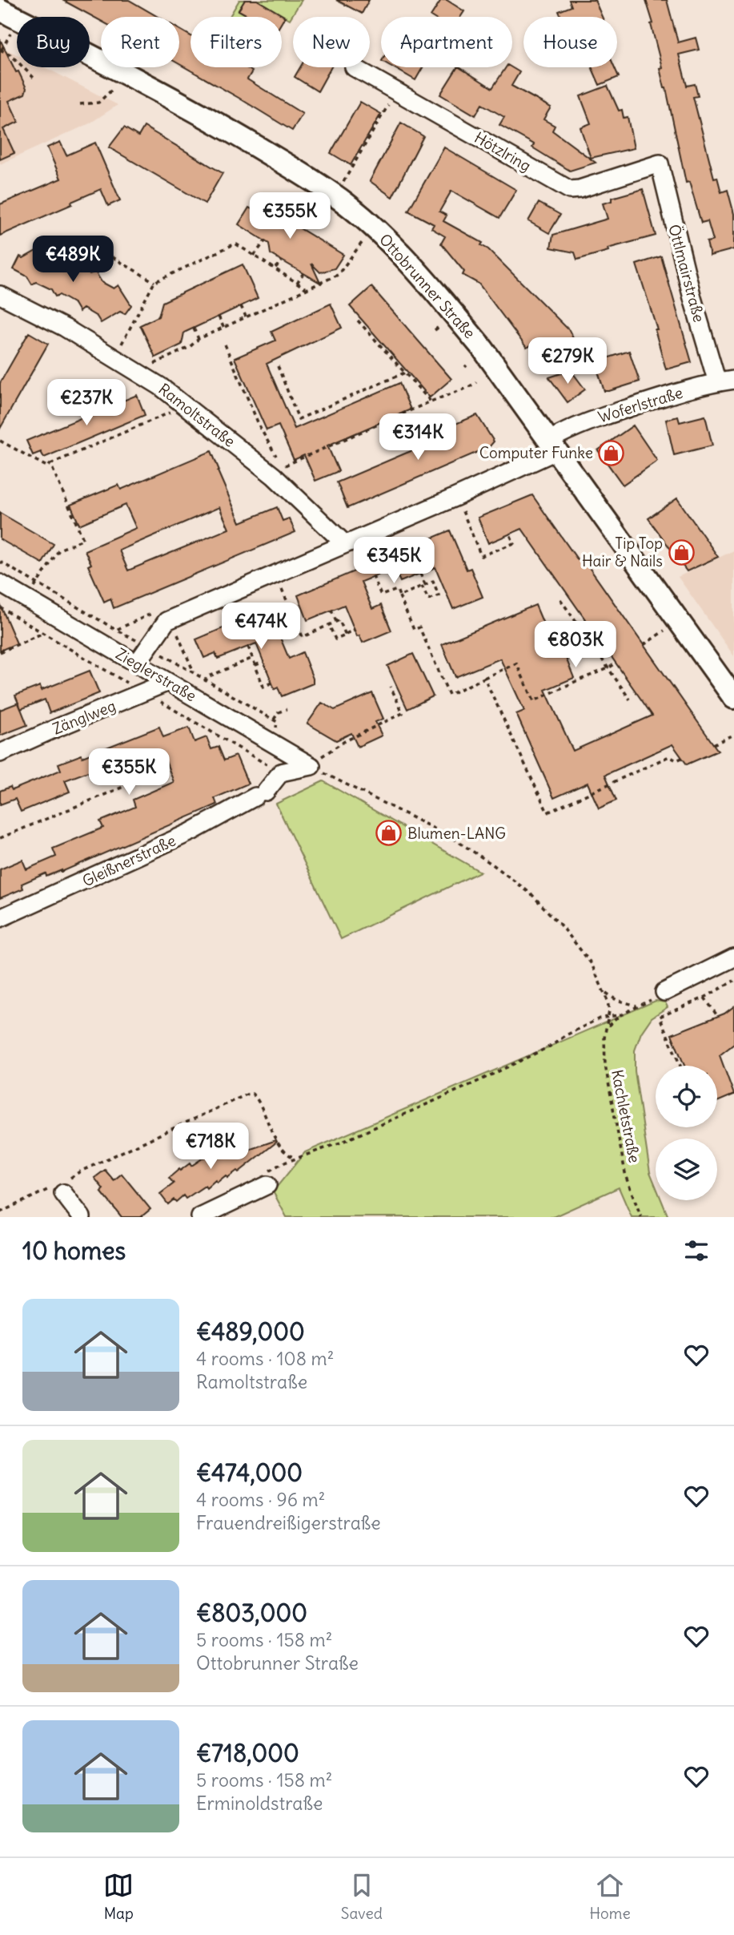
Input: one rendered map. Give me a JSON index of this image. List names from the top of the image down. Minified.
{"streets":{"main road":["Ottobrunner Straße"],"street":["Hötzlring","Öttlmairstraße","Woferlstraße","Ramoltstraße","Zieglerstraße","Zänglweg","Gleißnerstraße"],"path":["Kachletstraße"]},"crossings":[["Hötzlring","Öttlmairstraße"],["Öttlmairstraße","Woferlstraße"],["Ottobrunner Straße","Woferlstraße"],["Woferlstraße","Ramoltstraße"],["Woferlstraße","Zieglerstraße"],["Zieglerstraße","Zänglweg"],["Zieglerstraße","Gleißnerstraße"],["Zieglerstraße","Kachletstraße"],["Gleißnerstraße","Kachletstraße"]],"places":{"shop":["Computer Funke","Tip Top Hair & Nails","Blumen-LANG"]},"page":{"chip":["Buy","Rent","Filters","New","Apartment","House"],"price":["€355K","€489K","€279K","€237K","€314K","€345K","€474K","€803K","€355K","€718K"],"heading":"10 homes","list":[{"name":"€489,000","note":"4 rooms · 108 m² · Ramoltstraße"},{"name":"€474,000","note":"4 rooms · 96 m² · Frauendreißigerstraße"},{"name":"€803,000","note":"5 rooms · 158 m² · Ottobrunner Straße"},{"name":"€718,000","note":"5 rooms · 158 m² · Erminoldstraße"}],"tabs":["Map","Saved","Home"]}}
